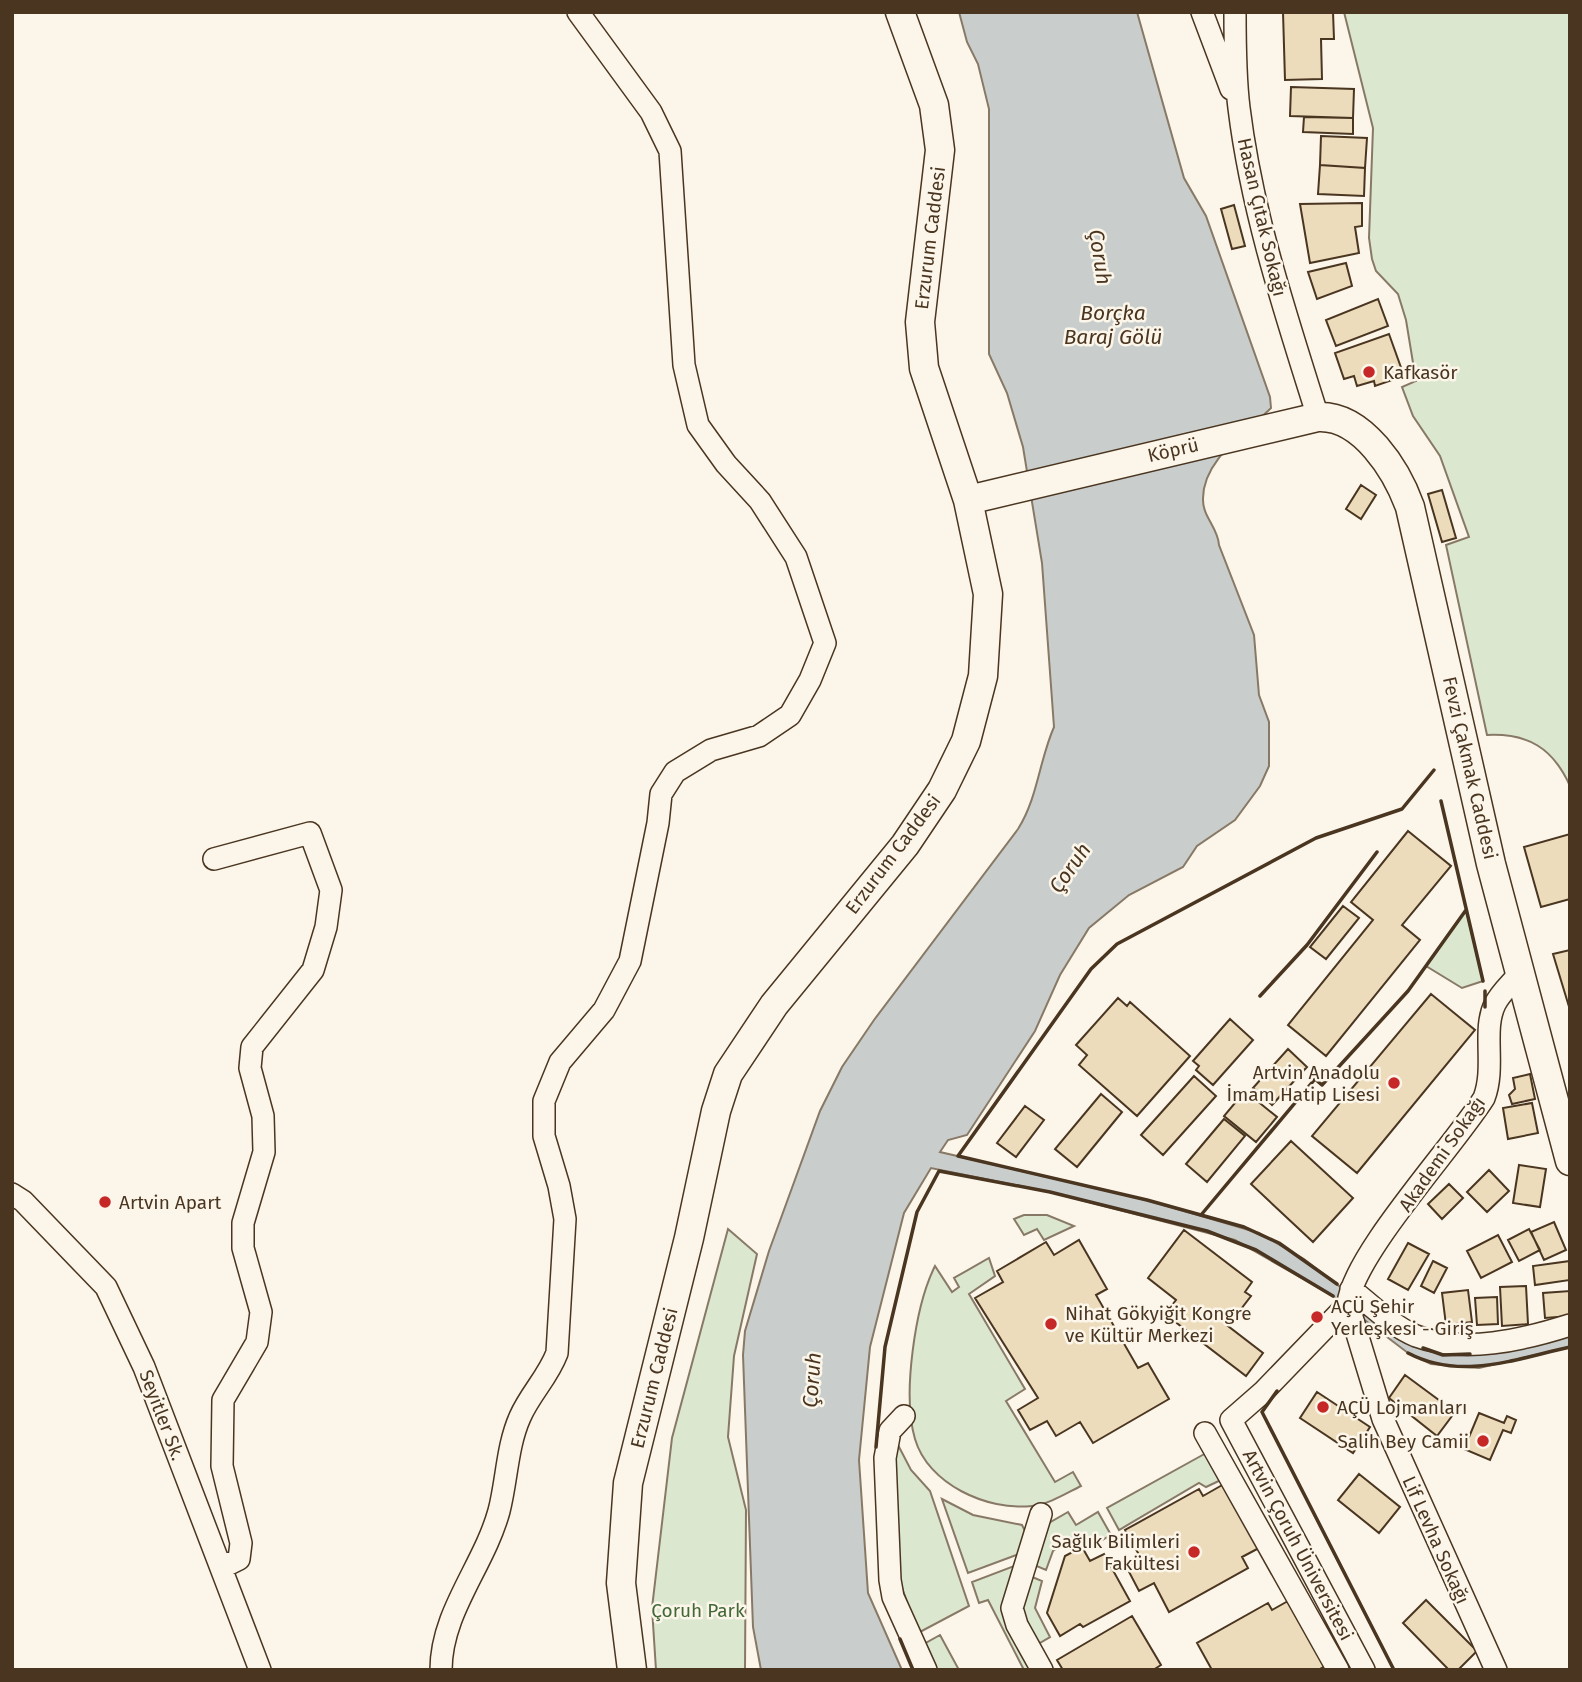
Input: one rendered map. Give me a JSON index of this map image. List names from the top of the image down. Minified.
{"streets":{"main road":["Erzurum Caddesi","Köprü","Fevzi Çakmak Caddesi"],"street":["Hasan Çıtak Sokağı","Akademi Sokağı","Seyitler Sk.","Lif Levha Sokağı","Artvin Çoruh Üniversitesi"]},"crossings":[["Hasan Çıtak Sokağı","Köprü"],["Hasan Çıtak Sokağı","Fevzi Çakmak Caddesi"],["Erzurum Caddesi","Köprü"],["Köprü","Fevzi Çakmak Caddesi"],["Fevzi Çakmak Caddesi","Akademi Sokağı"],["Akademi Sokağı","Lif Levha Sokağı"],["Akademi Sokağı","Artvin Çoruh Üniversitesi"]],"water":["Çoruh","Borçka Baraj Gölü"],"parks":["Çoruh Park"],"places":["Kafkasör","Artvin Anadolu İmam Hatip Lisesi","Artvin Apart","AÇÜ Şehir Yerleşkesi - Giriş","Nihat Gökyiğit Kongre ve Kültür Merkezi","AÇÜ Lojmanları","Salih Bey Camii","Sağlık Bilimleri Fakültesi"]}
